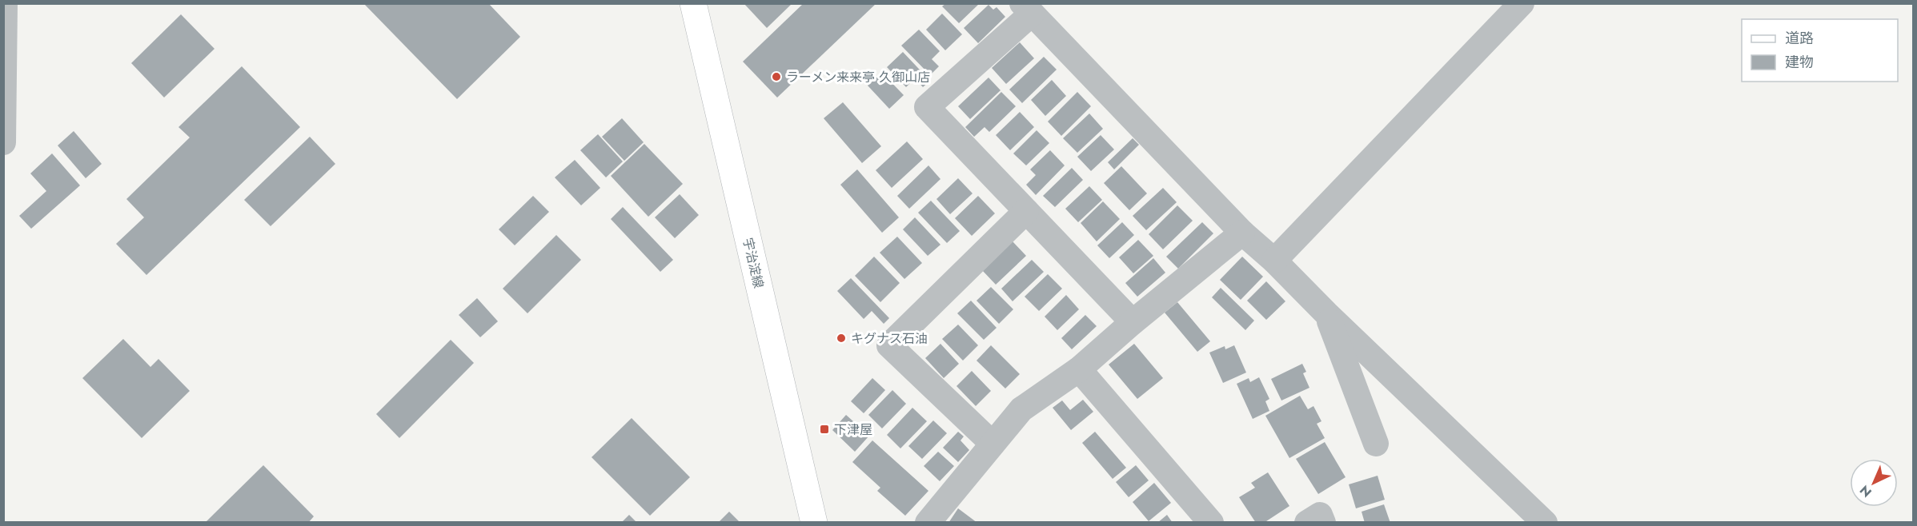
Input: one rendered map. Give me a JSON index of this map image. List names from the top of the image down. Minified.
{"streets":{"main road":["宇治淀線"]},"places":{"other":["ラーメン来来亭 久御山店","キグナス石油"],"transit":["下津屋"]},"legend":["道路","建物"],"north":"bottom left"}
